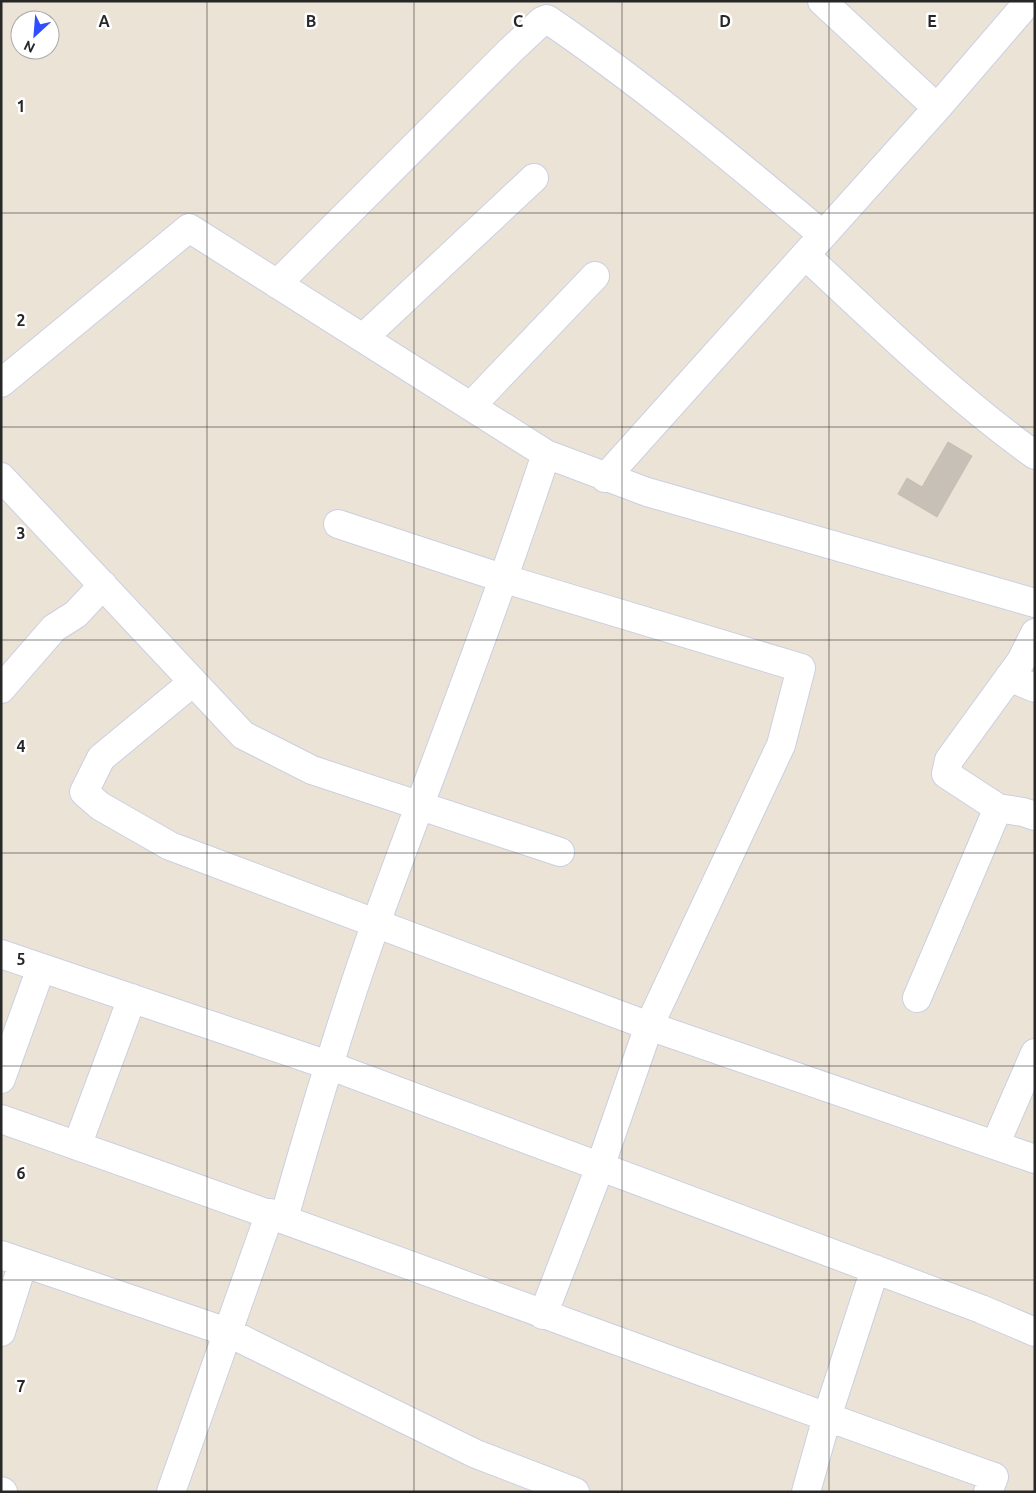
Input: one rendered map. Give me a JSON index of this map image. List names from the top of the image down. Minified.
{"north":"bottom left","grid":{"columns":["A","B","C","D","E"],"rows":["1","2","3","4","5","6","7"]}}
